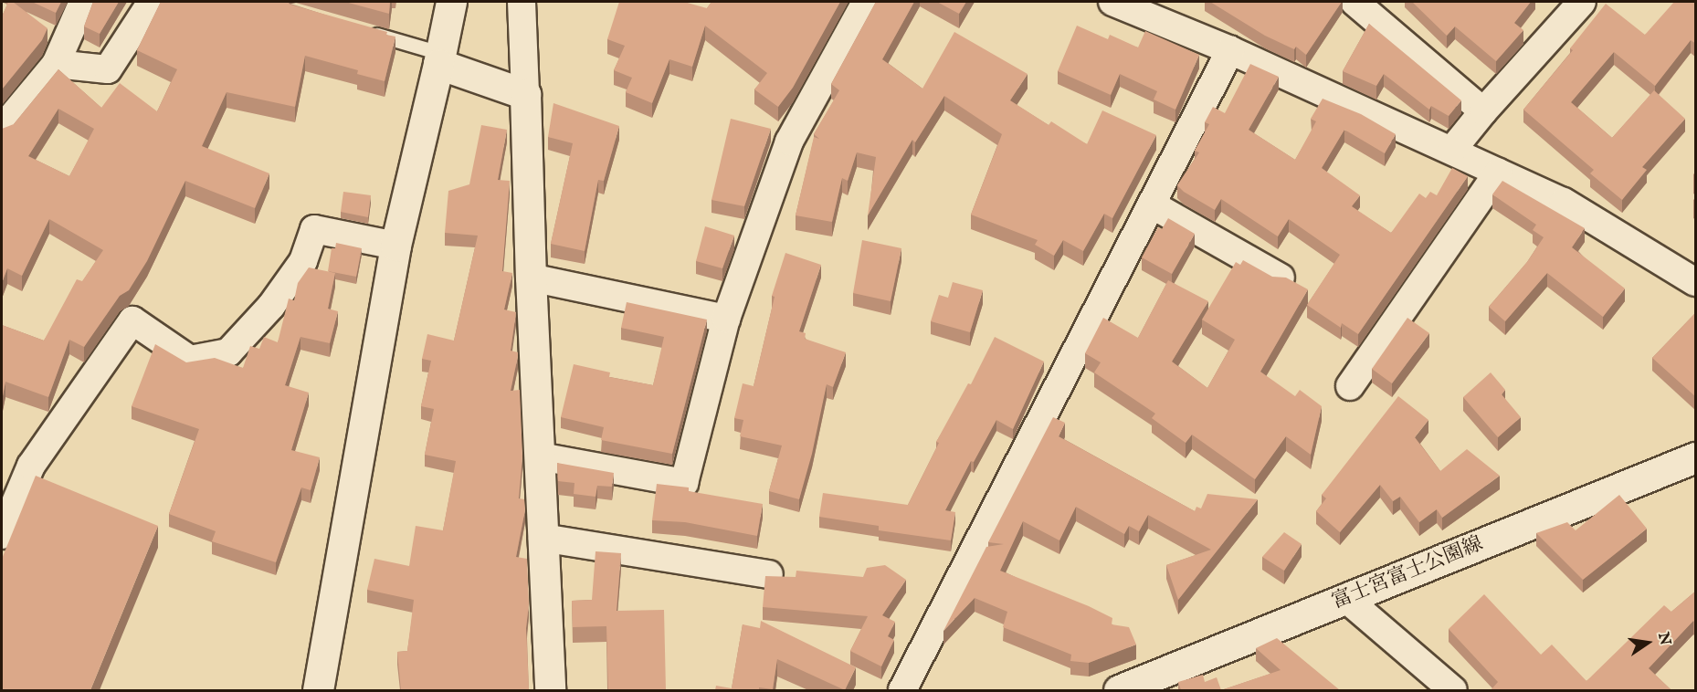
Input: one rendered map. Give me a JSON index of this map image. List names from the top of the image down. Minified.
{"streets":{"street":["富士宮富士公園線"]},"north":"right"}
